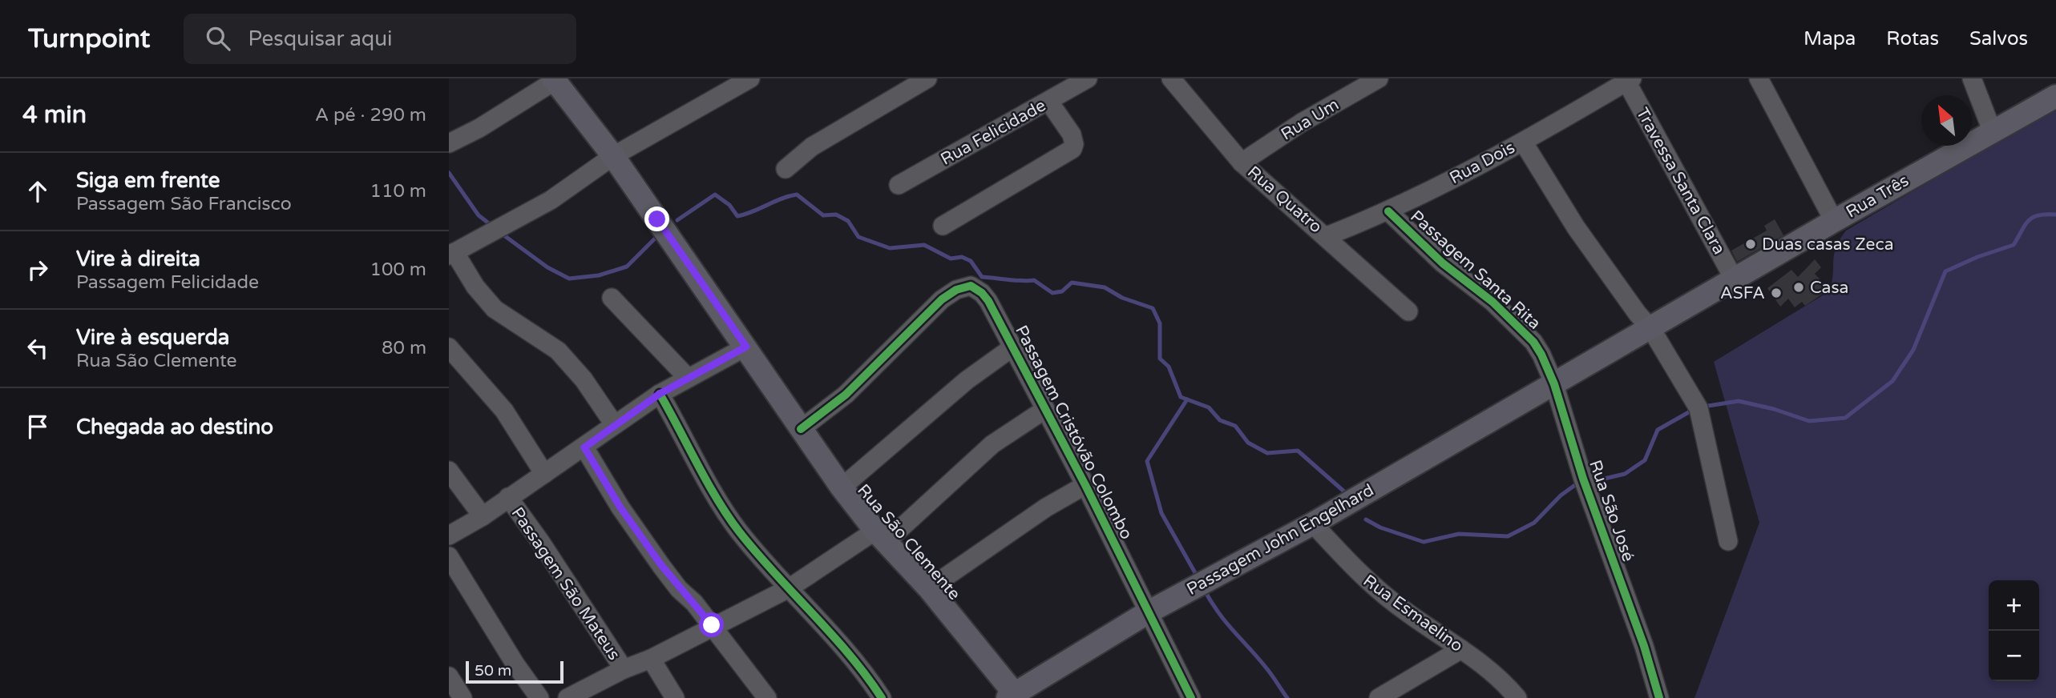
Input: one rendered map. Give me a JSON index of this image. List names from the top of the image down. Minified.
{"streets":{"main road":["Rua Três","Passagem John Engelhard","Rua São Clemente"],"street":["Rua Um","Rua Felicidade","Rua Dois","Travessa Santa Clara","Rua Quatro","Passagem Santa Rita","Passagem Cristóvão Colombo","Rua São José","Passagem São Mateus","Rua Esmaelino"]},"crossings":[["Rua Um","Rua Quatro"],["Rua Dois","Travessa Santa Clara"],["Rua Dois","Rua Quatro"],["Rua Dois","Passagem Santa Rita"],["Travessa Santa Clara","Rua Três"],["Rua Três","Passagem Santa Rita"],["Rua Três","Rua São José"],["Rua Três","Passagem John Engelhard"],["Passagem Santa Rita","Rua São José"],["Passagem Santa Rita","Passagem John Engelhard"],["Passagem Cristóvão Colombo","Passagem John Engelhard"],["Passagem Cristóvão Colombo","Rua São Clemente"],["Rua São José","Passagem John Engelhard"],["Passagem John Engelhard","Rua São Clemente"],["Passagem John Engelhard","Rua Esmaelino"]],"places":["Duas casas Zeca","Casa","ASFA"],"scale_bar":"50 m","north":"top left","page":{"header":"Turnpoint","search":"Pesquisar aqui","nav":["Mapa","Rotas","Salvos"],"heading":["4 min","A pé · 290 m"],"list":[["Siga em frente","Passagem São Francisco","110 m"],["Vire à direita","Passagem Felicidade","100 m"],["Vire à esquerda","Rua São Clemente","80 m"],"Chegada ao destino"],"map_buttons":["+","−"],"scale":"50 m"}}
